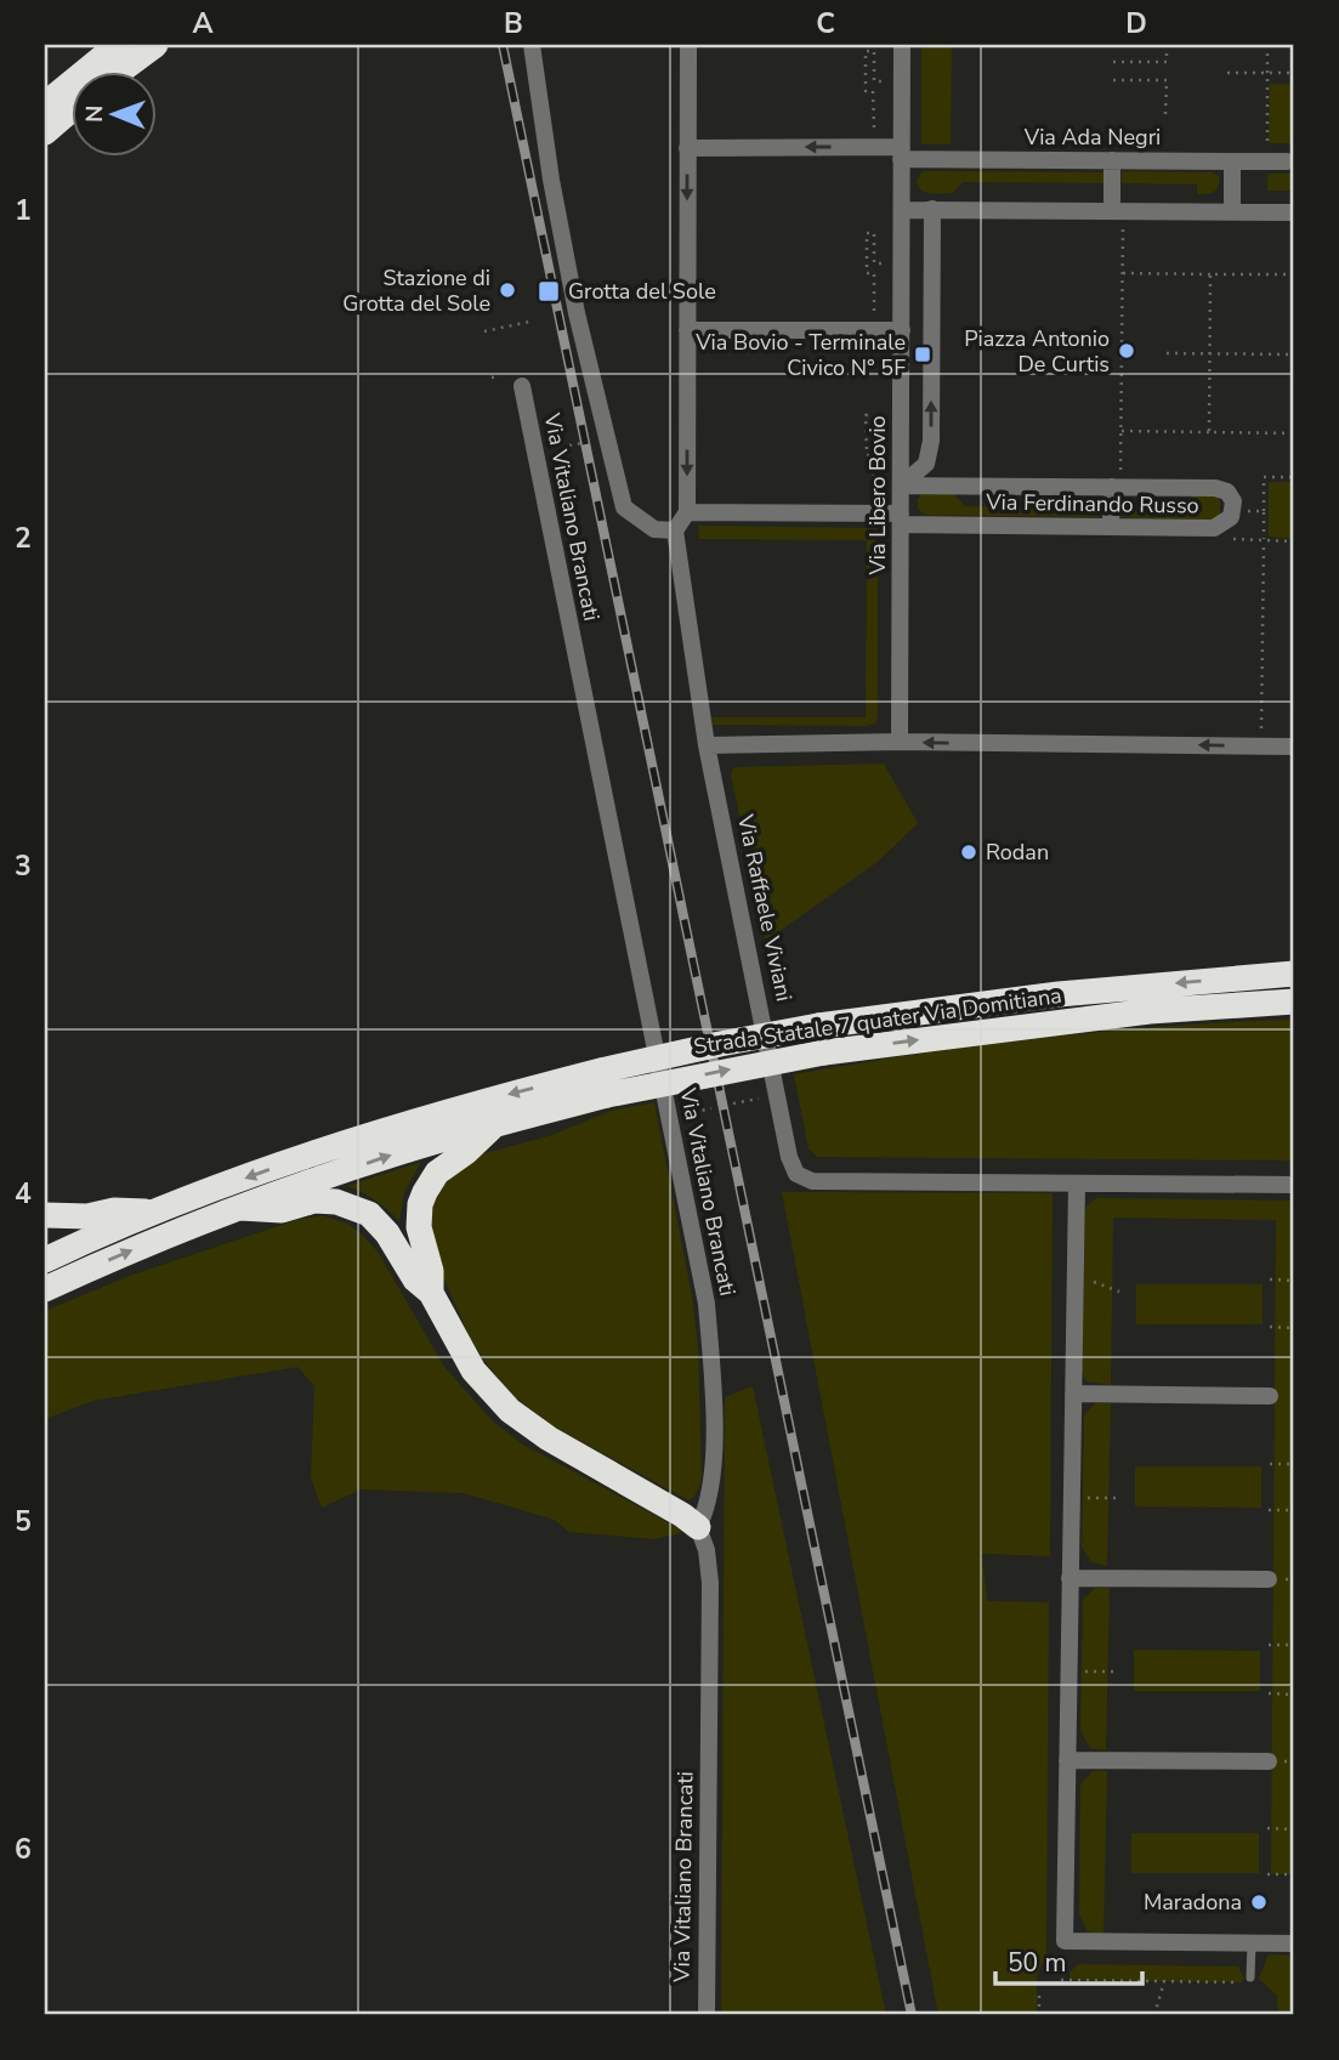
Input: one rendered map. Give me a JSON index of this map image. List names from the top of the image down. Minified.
{"streets":{"highway":["Strada Statale 7 quater Via Domitiana"],"street":["Via Ada Negri","Via Libero Bovio","Via Ferdinando Russo","Via Vitaliano Brancati","Via Raffaele Viviani"]},"crossings":[["Via Ada Negri","Via Libero Bovio"],["Via Libero Bovio","Via Ferdinando Russo"]],"one_way":["Via Ada Negri"],"places":{"other":["Stazione di Grotta del Sole","Piazza Antonio De Curtis","Rodan","Maradona"],"transit":["Grotta del Sole","Via Bovio - Terminale Civico N° 5F"]},"scale_bar":"50 m","north":"left","grid":{"columns":["A","B","C","D"],"rows":["1","2","3","4","5","6"]}}
